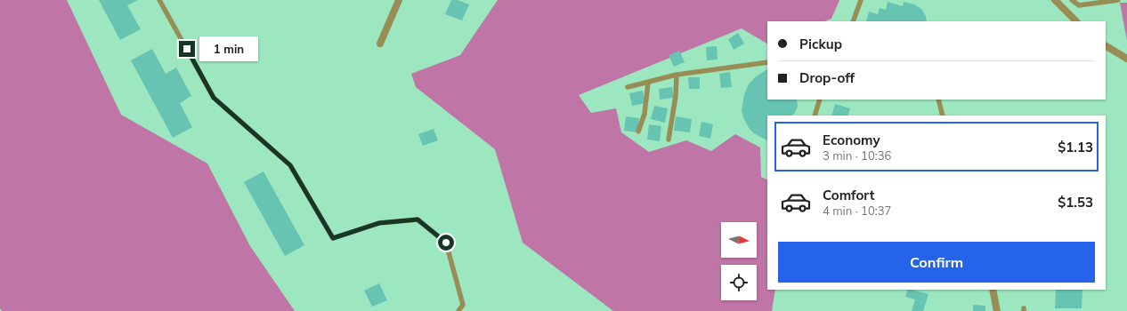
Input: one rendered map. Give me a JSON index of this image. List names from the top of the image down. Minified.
{"north":"right","page":{"banner":["Pickup","Drop-off"],"bubble":"1 min","list":[{"name":"Economy","note":"3 min · 10:36","value":"$1.13"},{"name":"Comfort","note":"4 min · 10:37","value":"$1.53"}],"buttons":"Confirm"}}
